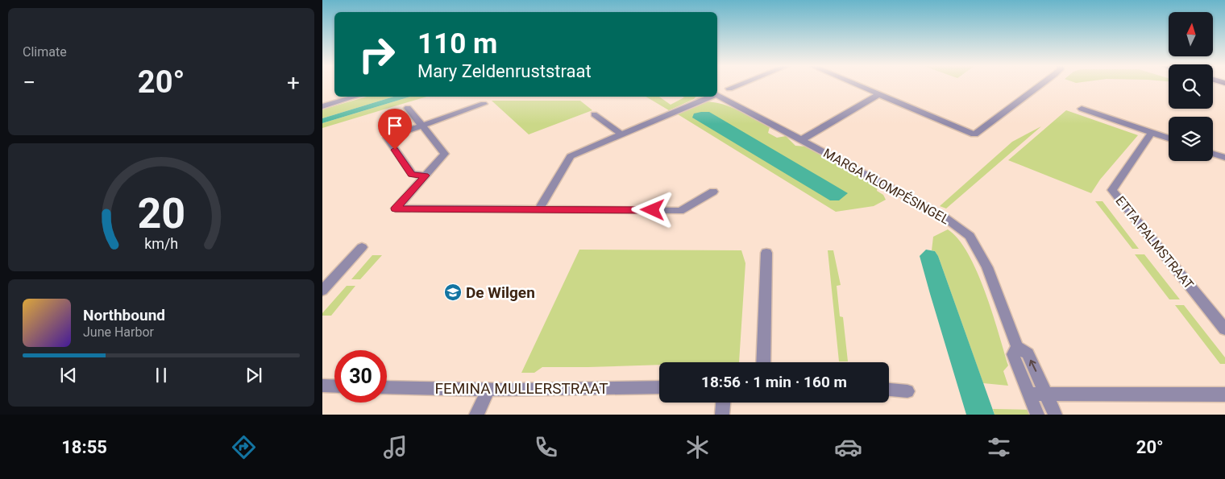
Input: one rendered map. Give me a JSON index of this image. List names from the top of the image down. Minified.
{"streets":{"street":["MARGA KLOMPÉSINGEL","ETTA PALMSTRAAT","FEMINA MULLERSTRAAT"]},"places":{"school or university":["De Wilgen"]},"north":"top","page":{"tile":"Climate","turn":["110 m","Mary Zeldenruststraat"],"heat":["−","20°","+"],"song":["Northbound","June Harbor"],"limit":"30","trip":"18:56 · 1 min · 160 m","tabs":["18:55","20°"],"gauge":["20","km/h"]}}
